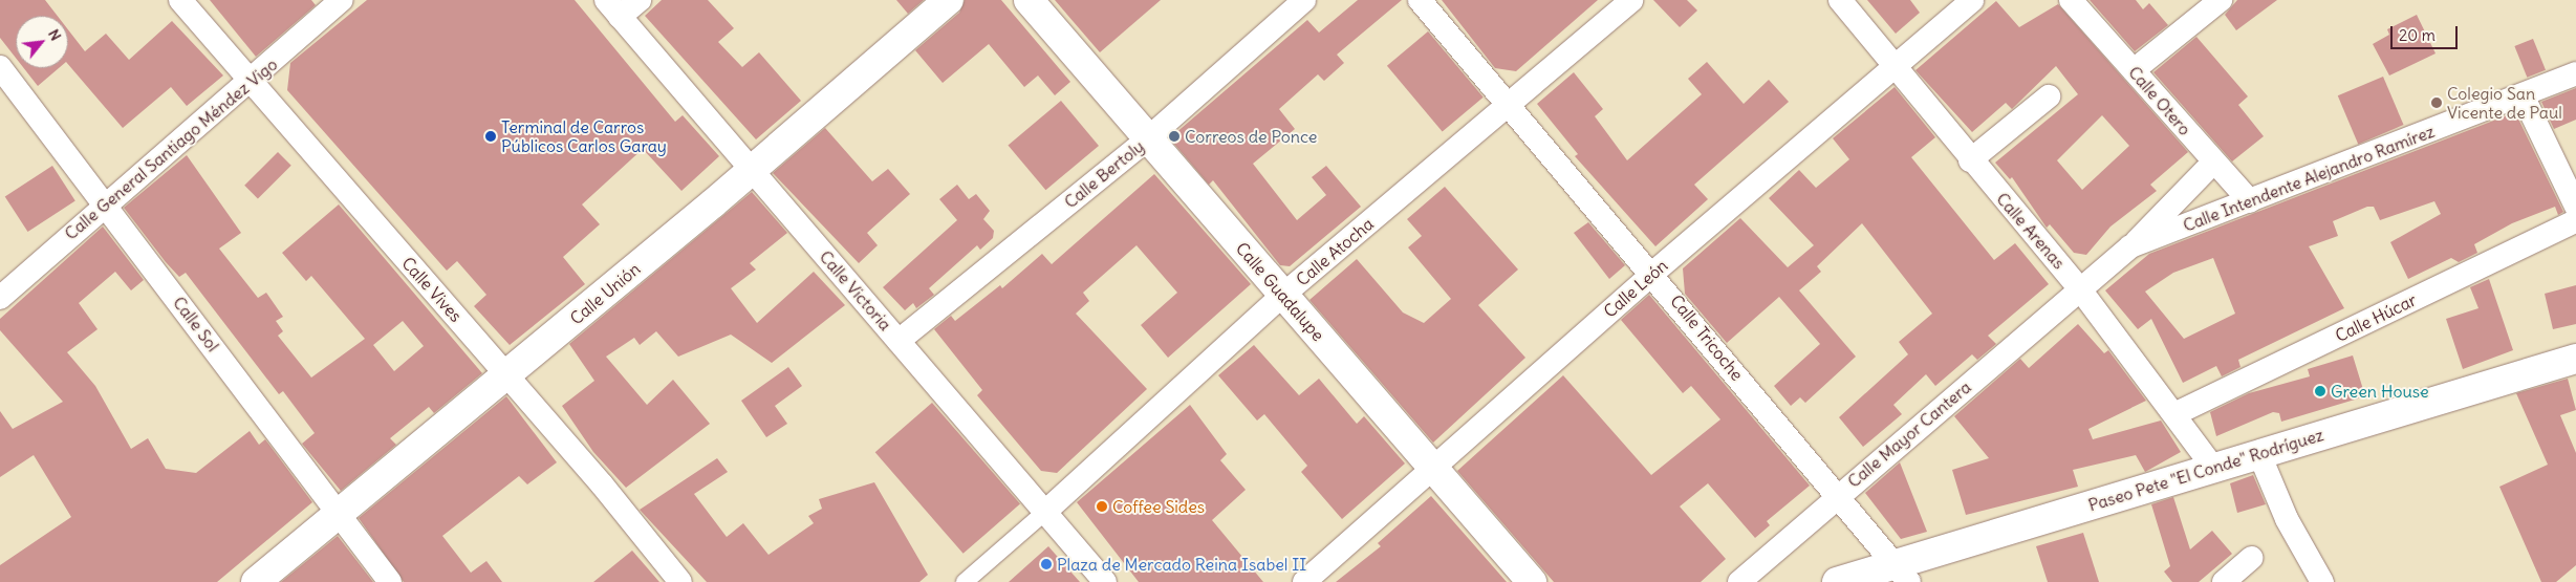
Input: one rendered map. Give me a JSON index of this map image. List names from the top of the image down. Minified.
{"streets":{"street":["Calle Otero","Calle General Santiago Méndez Vigo","Calle Bertoly","Calle Intendente Alejandro Ramírez","Calle Arenas","Calle Atocha","Calle León","Calle Vives","Calle Victoria","Calle Guadalupe","Calle Unión","Calle Húcar","Calle Sol","Calle Tricoche","Calle Mayor Cantera","Paseo Pete \"El Conde\" Rodríguez"]},"crossings":[["Calle Otero","Calle Intendente Alejandro Ramírez"],["Calle General Santiago Méndez Vigo","Calle Vives"],["Calle General Santiago Méndez Vigo","Calle Sol"],["Calle Bertoly","Calle Victoria"],["Calle Bertoly","Calle Guadalupe"],["Calle Intendente Alejandro Ramírez","Calle Arenas"],["Calle Intendente Alejandro Ramírez","Calle Mayor Cantera"],["Calle Arenas","Calle León"],["Calle Arenas","Calle Húcar"],["Calle Arenas","Calle Mayor Cantera"],["Calle Arenas","Paseo Pete \"El Conde\" Rodríguez"],["Calle Atocha","Calle Victoria"],["Calle Atocha","Calle Guadalupe"],["Calle Atocha","Calle Tricoche"],["Calle León","Calle Guadalupe"],["Calle León","Calle Tricoche"],["Calle Vives","Calle Unión"],["Calle Victoria","Calle Unión"],["Calle Unión","Calle Sol"],["Calle Tricoche","Calle Mayor Cantera"],["Calle Tricoche","Paseo Pete \"El Conde\" Rodríguez"]],"places":["Colegio San Vicente de Paul","Terminal de Carros Públicos Carlos Garay","Correos de Ponce","Green House","Coffee Sides","Plaza de Mercado Reina Isabel II"],"scale_bar":"20 m","north":"top right"}
